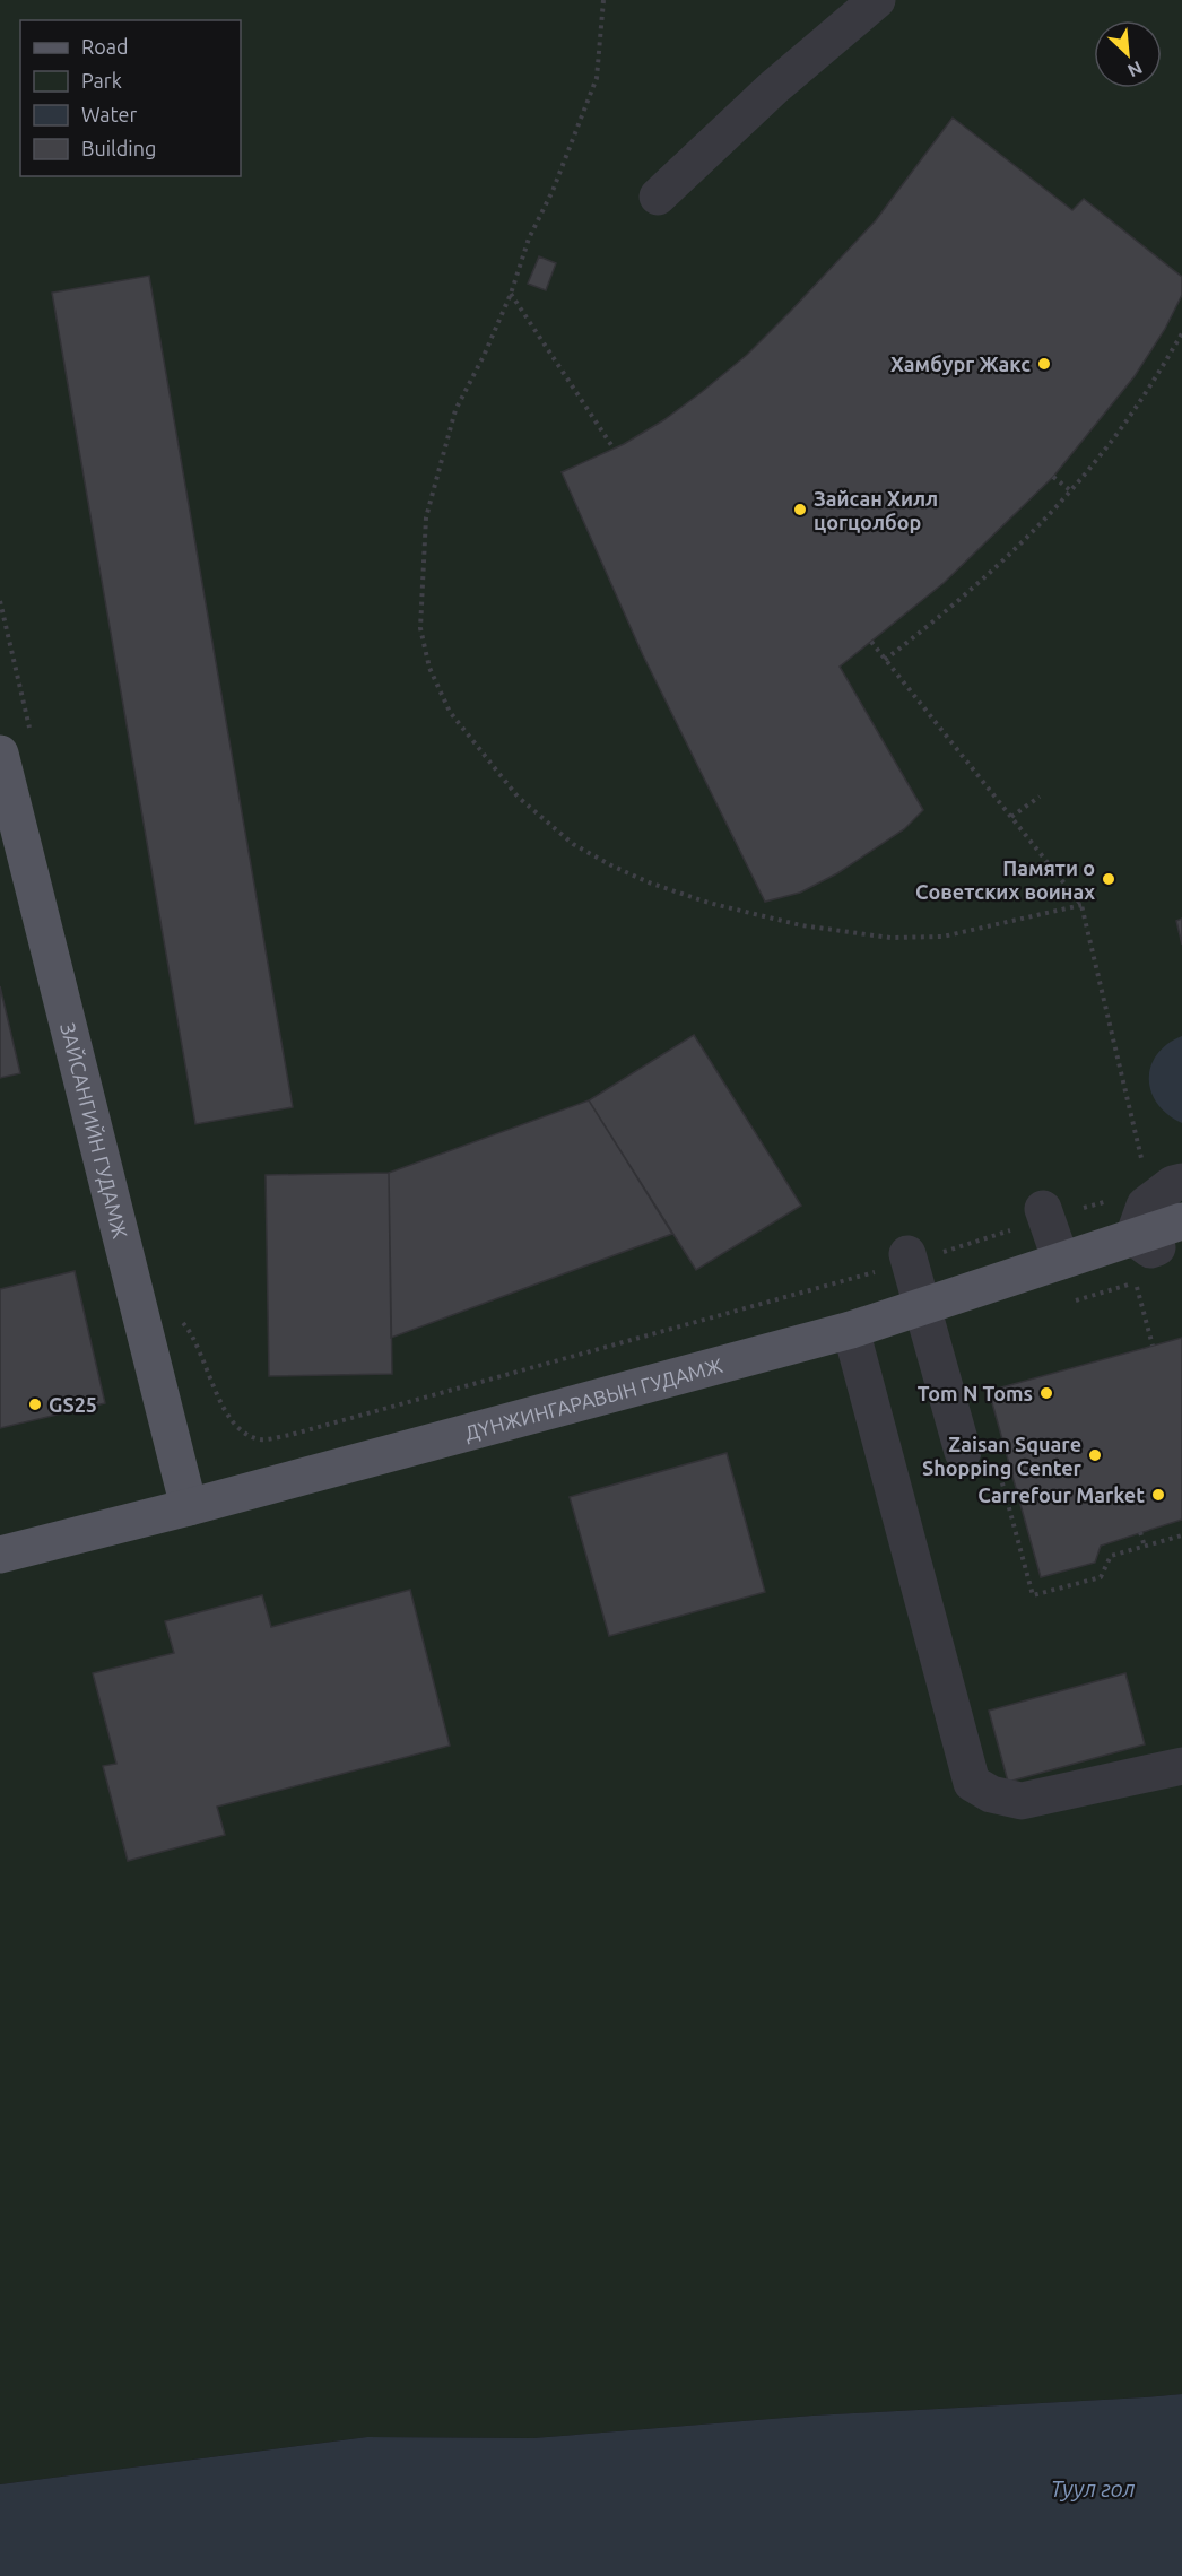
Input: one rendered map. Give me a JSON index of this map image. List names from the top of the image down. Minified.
{"streets":{"main road":["ЗАЙСАНГИЙН ГУДАМЖ","ДҮНЖИНГАРАВЫН ГУДАМЖ"]},"crossings":[["ЗАЙСАНГИЙН ГУДАМЖ","ДҮНЖИНГАРАВЫН ГУДАМЖ"]],"water":["Туул гол"],"places":["Хамбург Жакс","Зайсан Хилл цогцолбор","Памяти о Советских воинах","Tom N Toms","GS25","Zaisan Square Shopping Center","Carrefour Market"],"legend":["Road","Park","Water","Building"],"north":"bottom right"}
